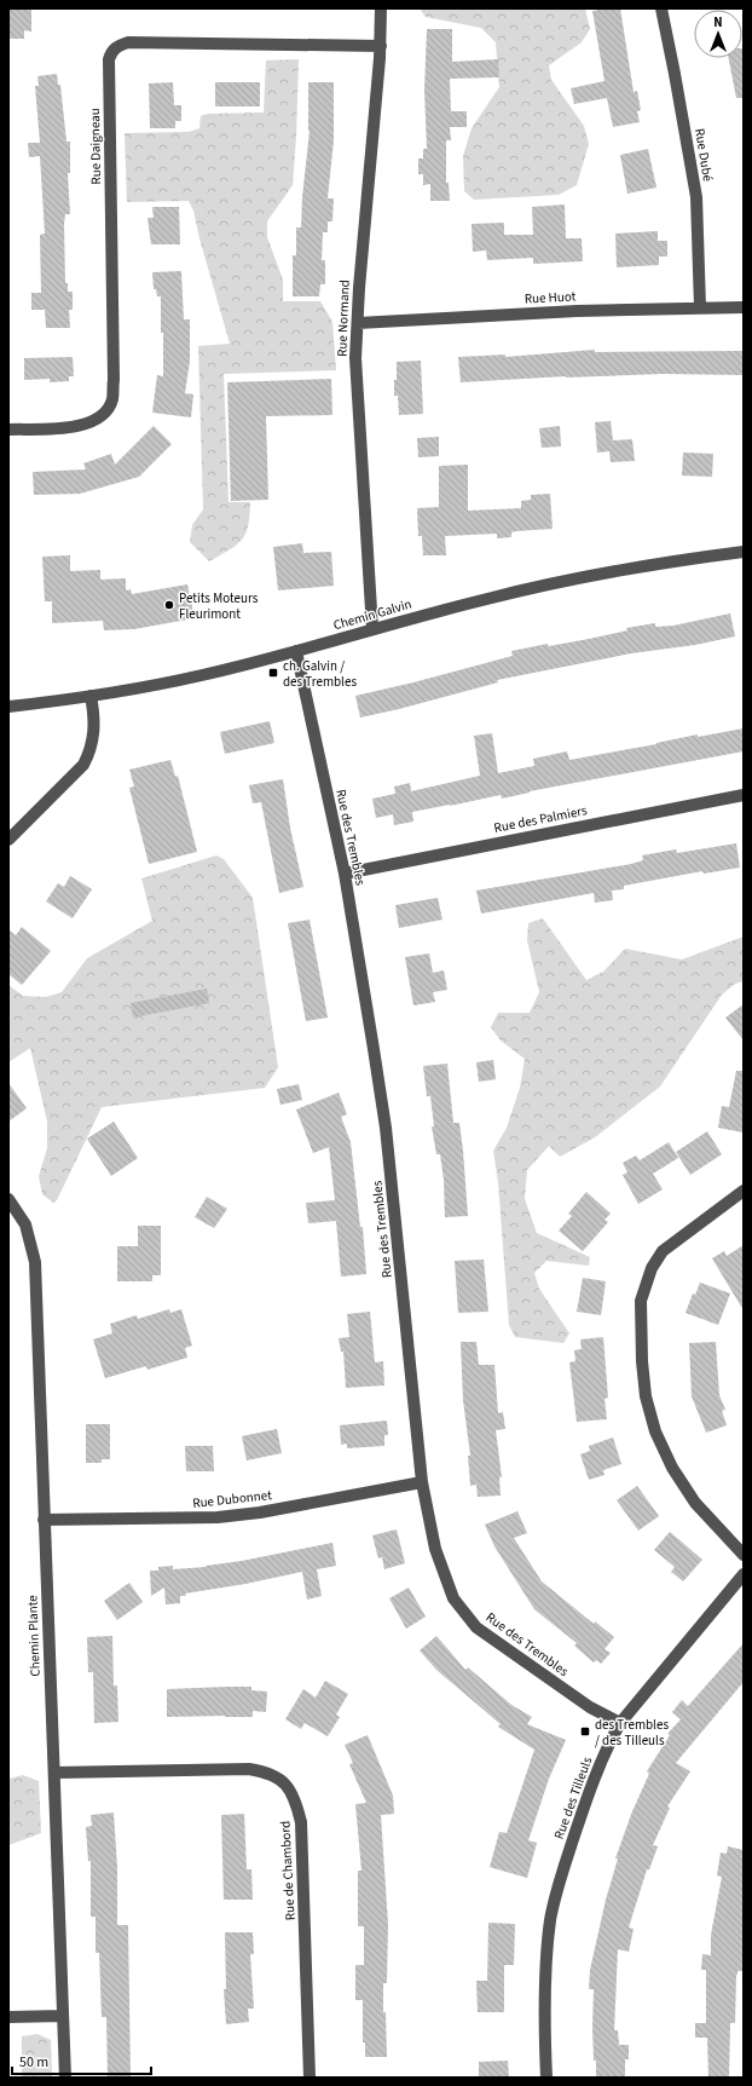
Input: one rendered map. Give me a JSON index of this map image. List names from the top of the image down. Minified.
{"streets":{"street":["Rue Daigneau","Rue Dubé","Rue Huot","Rue Normand","Chemin Galvin","Rue des Palmiers","Rue des Trembles","Rue Dubonnet","Chemin Plante","Rue des Tilleuls","Rue de Chambord"]},"crossings":[["Rue Daigneau","Rue Normand"],["Rue Dubé","Rue Huot"],["Rue Huot","Rue Normand"],["Rue Normand","Chemin Galvin"],["Chemin Galvin","Rue des Trembles"],["Rue des Palmiers","Rue des Trembles"],["Rue des Trembles","Rue Dubonnet"],["Rue des Trembles","Rue des Tilleuls"],["Rue Dubonnet","Chemin Plante"],["Chemin Plante","Rue de Chambord"]],"places":{"other":["Petits Moteurs Fleurimont"],"transit":["ch. Galvin / des Trembles","des Trembles / des Tilleuls"]},"scale_bar":"50 m","north":"top"}
